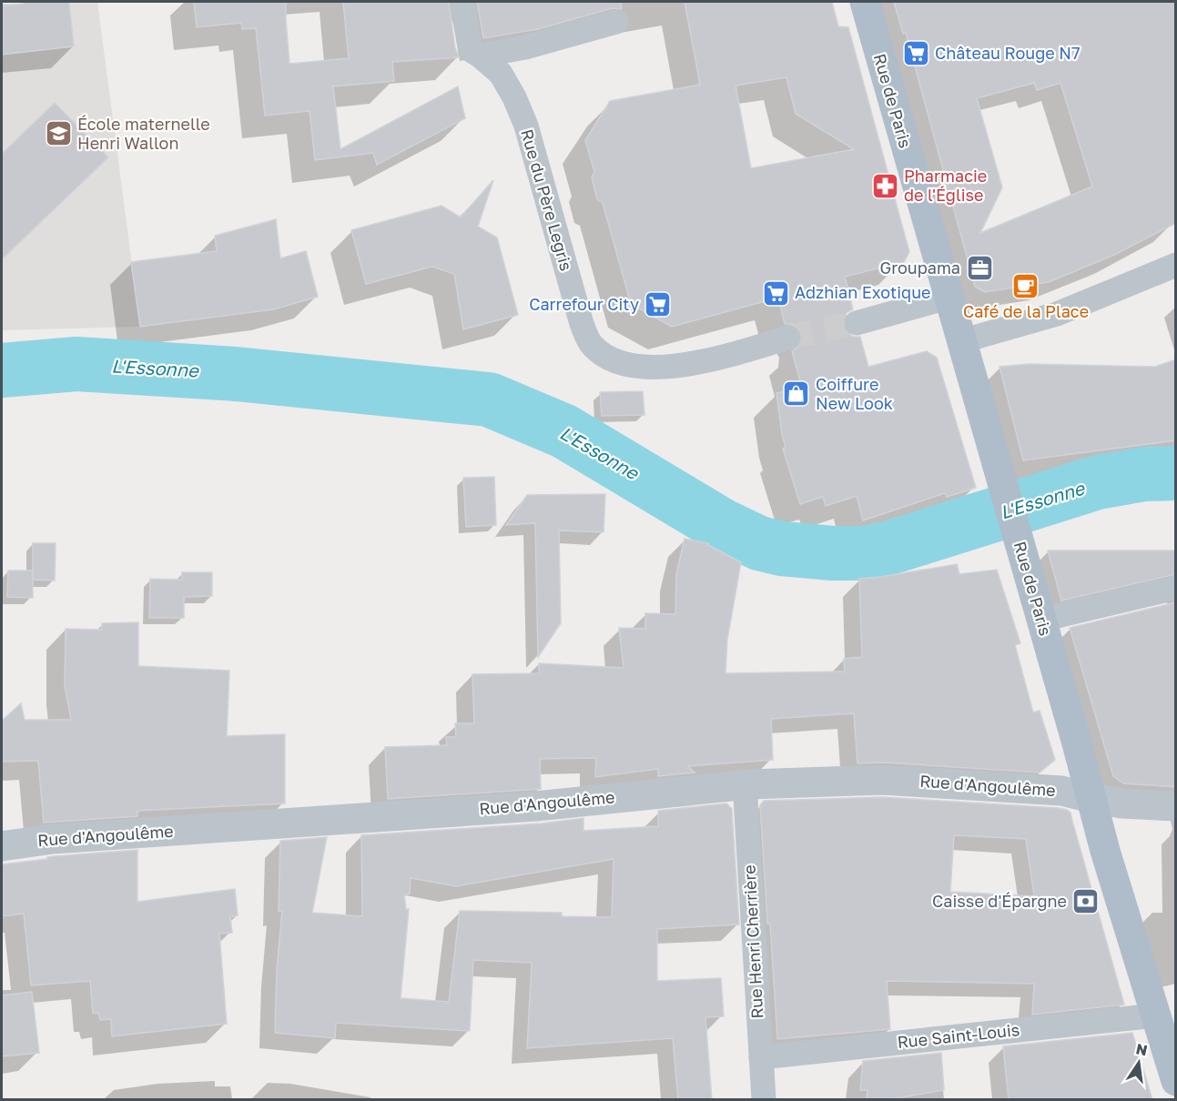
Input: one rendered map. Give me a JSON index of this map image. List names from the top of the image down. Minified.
{"streets":{"main road":["Rue de Paris"],"street":["Rue du Père Legris","Rue d'Angoulême","Rue Henri Cherrière","Rue Saint-Louis"]},"crossings":[["Rue de Paris","Rue d'Angoulême"],["Rue de Paris","Rue Saint-Louis"],["Rue d'Angoulême","Rue Henri Cherrière"],["Rue Henri Cherrière","Rue Saint-Louis"]],"water":["L'Essonne"],"places":{"supermarket":["Château Rouge N7","Adzhian Exotique","Carrefour City"],"school or university":["École maternelle Henri Wallon"],"pharmacy":["Pharmacie de l'Église"],"office":["Groupama"],"cafe":["Café de la Place"],"shop":["Coiffure New Look"],"bank":["Caisse d'Épargne"]},"north":"top"}
